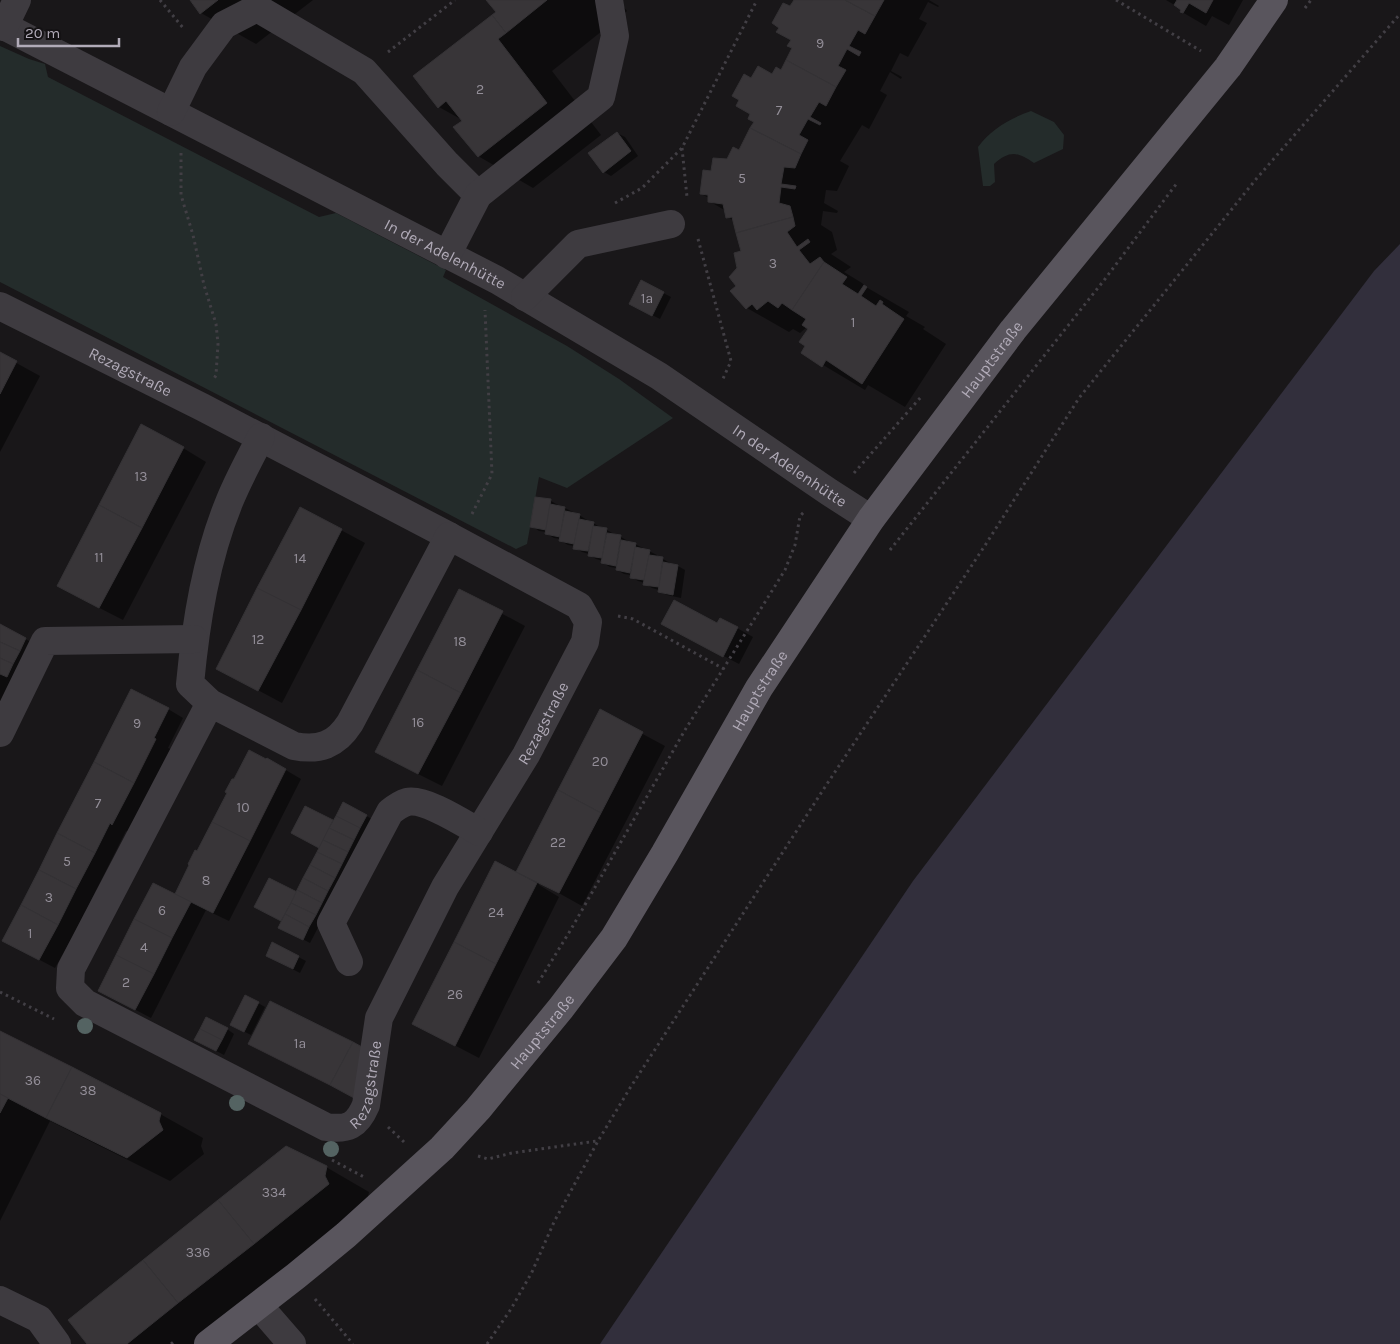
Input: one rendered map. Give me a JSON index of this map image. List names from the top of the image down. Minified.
{"streets":{"main road":["Hauptstraße"],"street":["In der Adelenhütte","Rezagstraße"]},"crossings":[["In der Adelenhütte","Hauptstraße"]],"house_numbers":["9","2","7","5","3","1a","1","13","11","14","12","18","16","9","20","7","10","22","5","8","3","6","24","1","4","2","26","1a","36","38","334","336"],"scale_bar":"20 m"}
